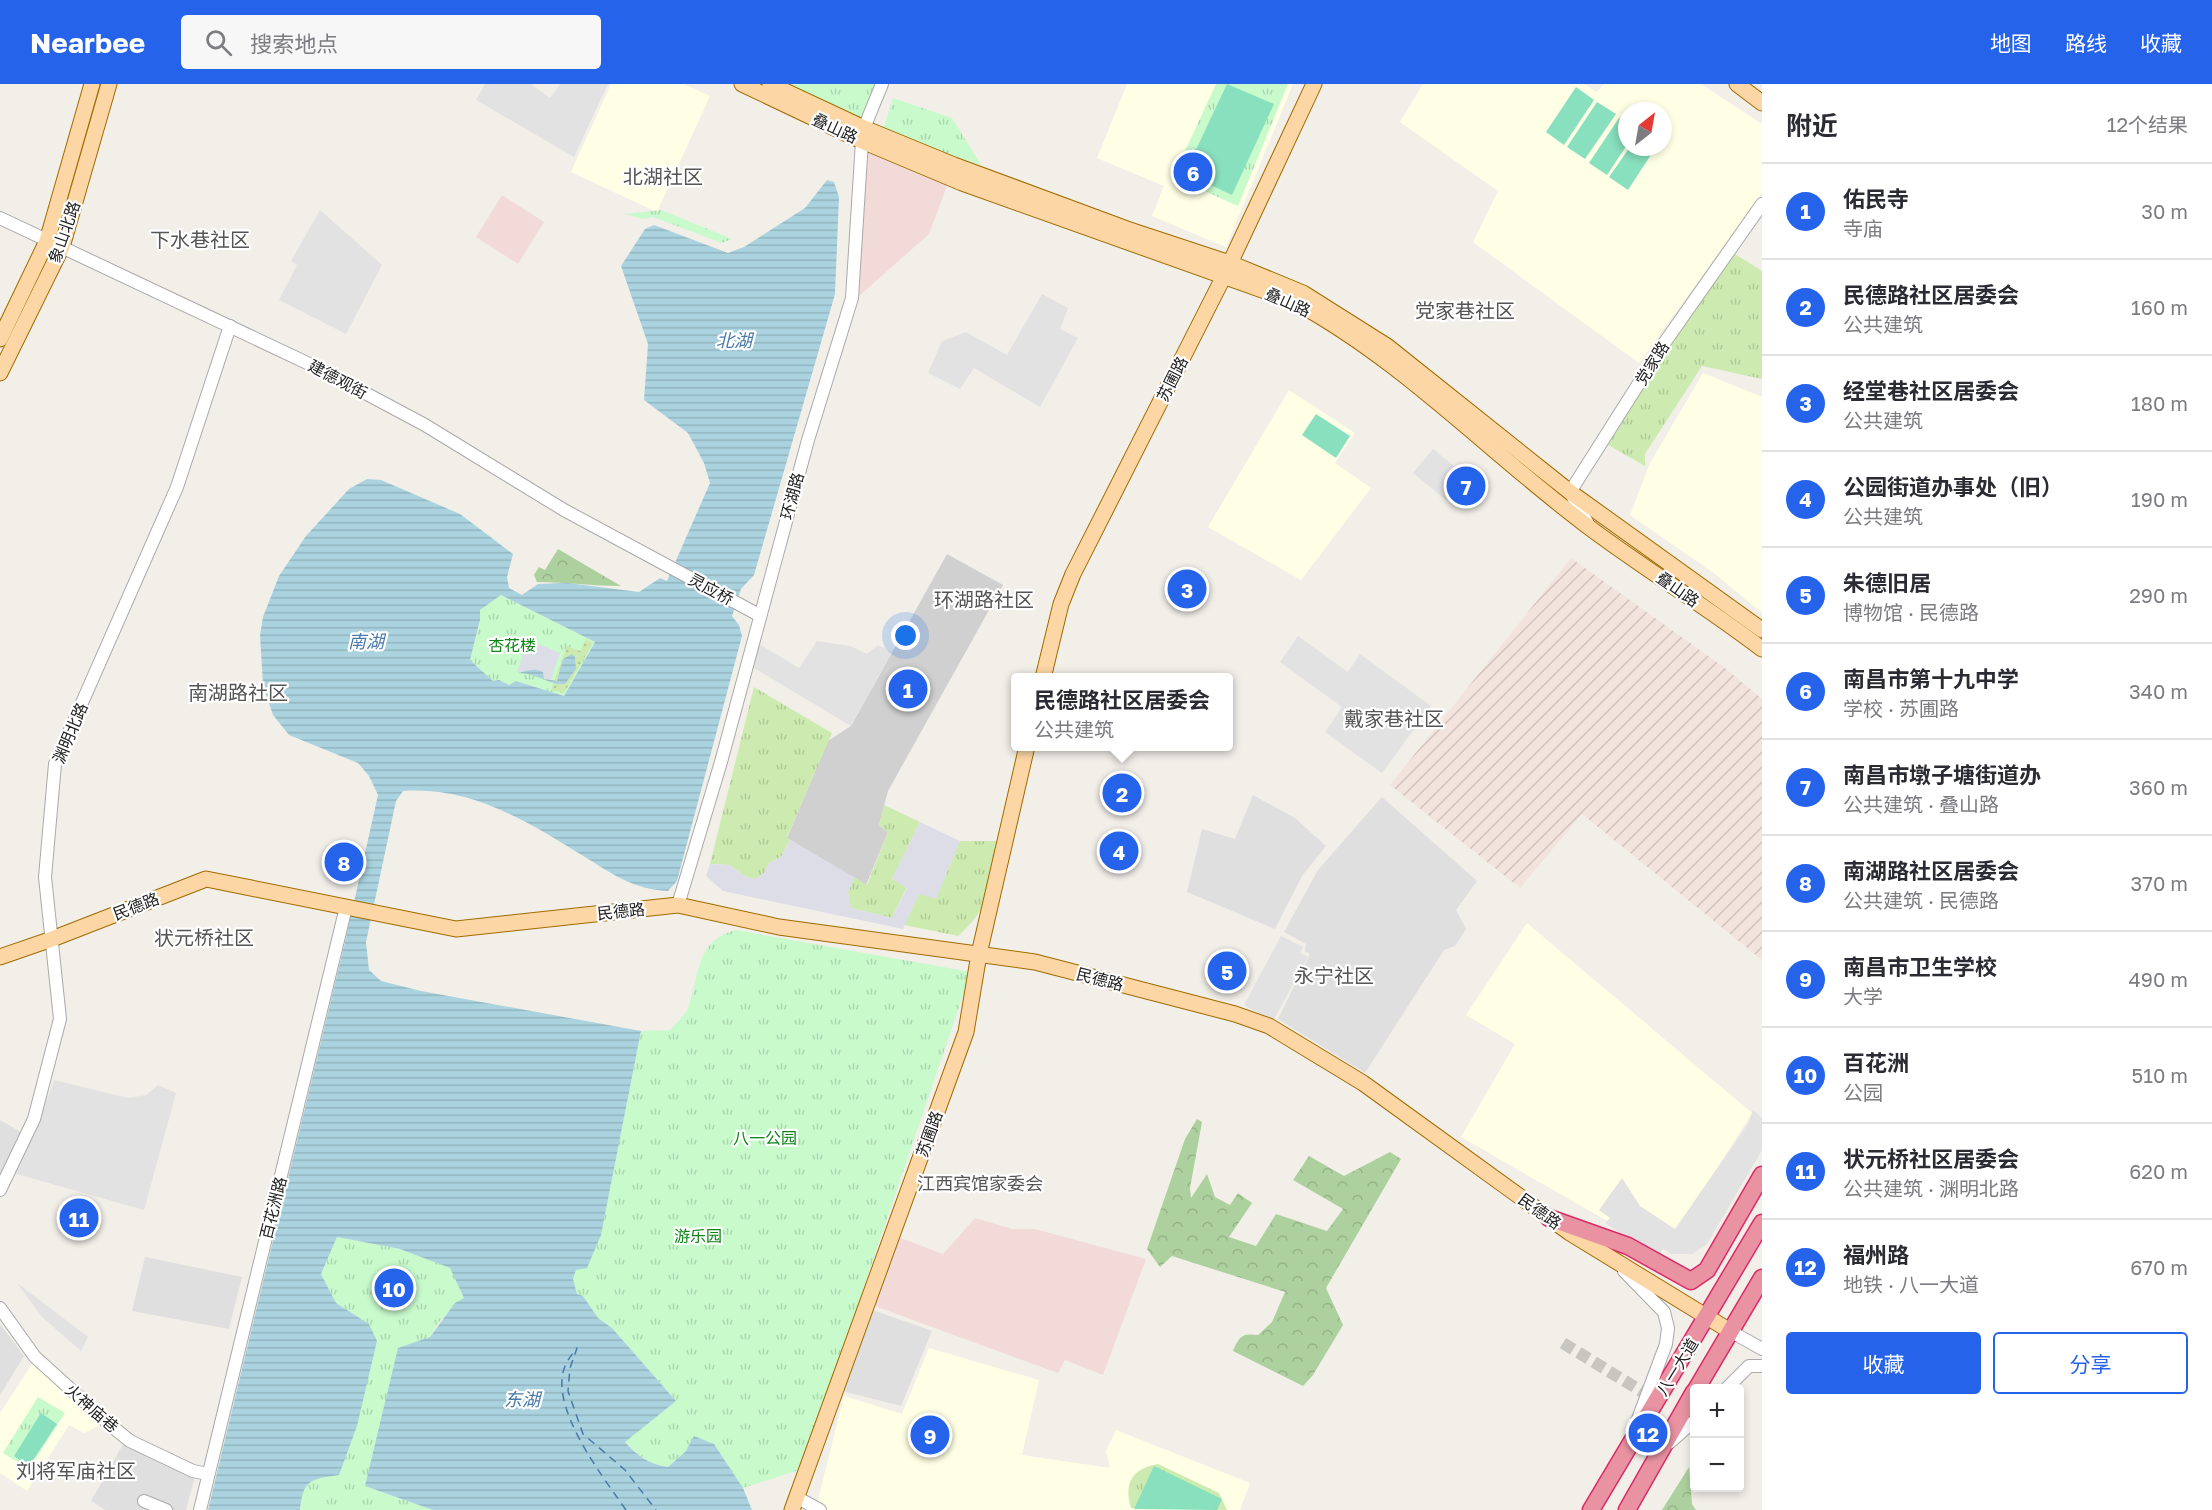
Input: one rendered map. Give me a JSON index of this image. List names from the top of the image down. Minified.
{"streets":{"highway":["八一大道"],"main road":["叠山路","象山北路","苏圃路","民德路"],"street":["党家路","建德观街","环湖路","灵应桥","渊明北路","百花洲路","火神庙巷"]},"crossings":[["叠山路","党家路"],["叠山路","苏圃路"],["叠山路","环湖路"],["象山北路","建德观街"],["建德观街","灵应桥"],["建德观街","渊明北路"],["苏圃路","民德路"],["环湖路","灵应桥"],["环湖路","民德路"],["渊明北路","民德路"],["民德路","百花洲路"],["民德路","八一大道"],["百花洲路","火神庙巷"]],"districts":["北湖社区","下水巷社区","党家巷社区","环湖路社区","南湖路社区","戴家巷社区","状元桥社区","永宁社区","江西宾馆家委会","刘将军庙社区"],"water":["北湖","南湖","东湖"],"parks":["杏花楼","八一公园","游乐园"],"north":"top right","page":{"header":"Nearbee","search":"搜索地点","nav":["地图","路线","收藏"],"heading":["附近","12个结果"],"pins":["6","7","3","1","2","4","8","5","11","10","12","9"],"list":[{"mark":"1","name":"佑民寺","note":"寺庙","value":"30 m"},{"mark":"2","name":"民德路社区居委会","note":"公共建筑","value":"160 m"},{"mark":"3","name":"经堂巷社区居委会","note":"公共建筑","value":"180 m"},{"mark":"4","name":"公园街道办事处（旧）","note":"公共建筑","value":"190 m"},{"mark":"5","name":"朱德旧居","note":"博物馆 · 民德路","value":"290 m"},{"mark":"6","name":"南昌市第十九中学","note":"学校 · 苏圃路","value":"340 m"},{"mark":"7","name":"南昌市墩子塘街道办","note":"公共建筑 · 叠山路","value":"360 m"},{"mark":"8","name":"南湖路社区居委会","note":"公共建筑 · 民德路","value":"370 m"},{"mark":"9","name":"南昌市卫生学校","note":"大学","value":"490 m"},{"mark":"10","name":"百花洲","note":"公园","value":"510 m"},{"mark":"11","name":"状元桥社区居委会","note":"公共建筑 · 渊明北路","value":"620 m"},{"mark":"12","name":"福州路","note":"地铁 · 八一大道","value":"670 m"}],"popup":["民德路社区居委会","公共建筑"],"buttons":["收藏","分享"],"map_buttons":["+","−"]}}
